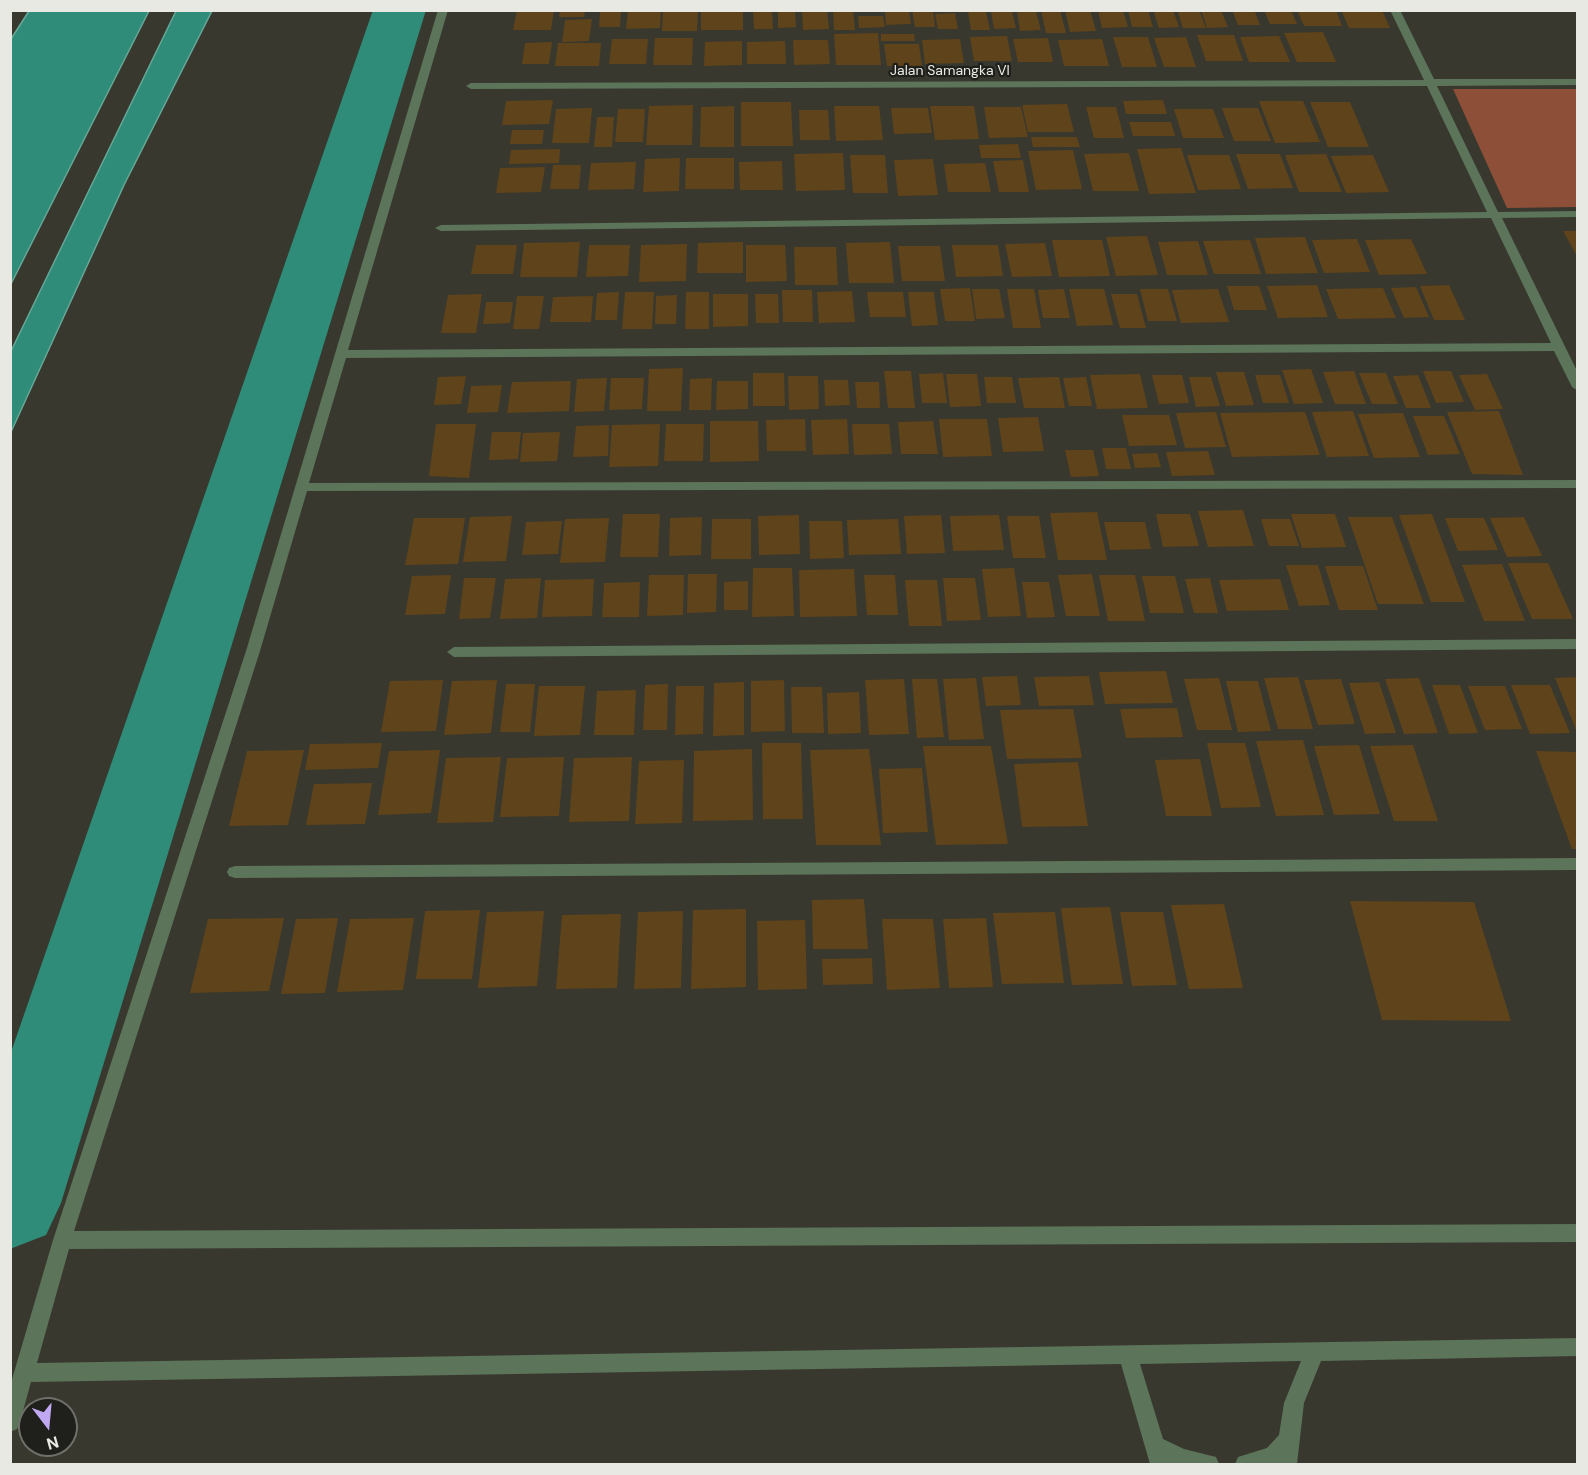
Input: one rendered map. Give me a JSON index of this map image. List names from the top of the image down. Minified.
{"streets":{"street":["Jalan Samangka VI"]},"north":"bottom"}
